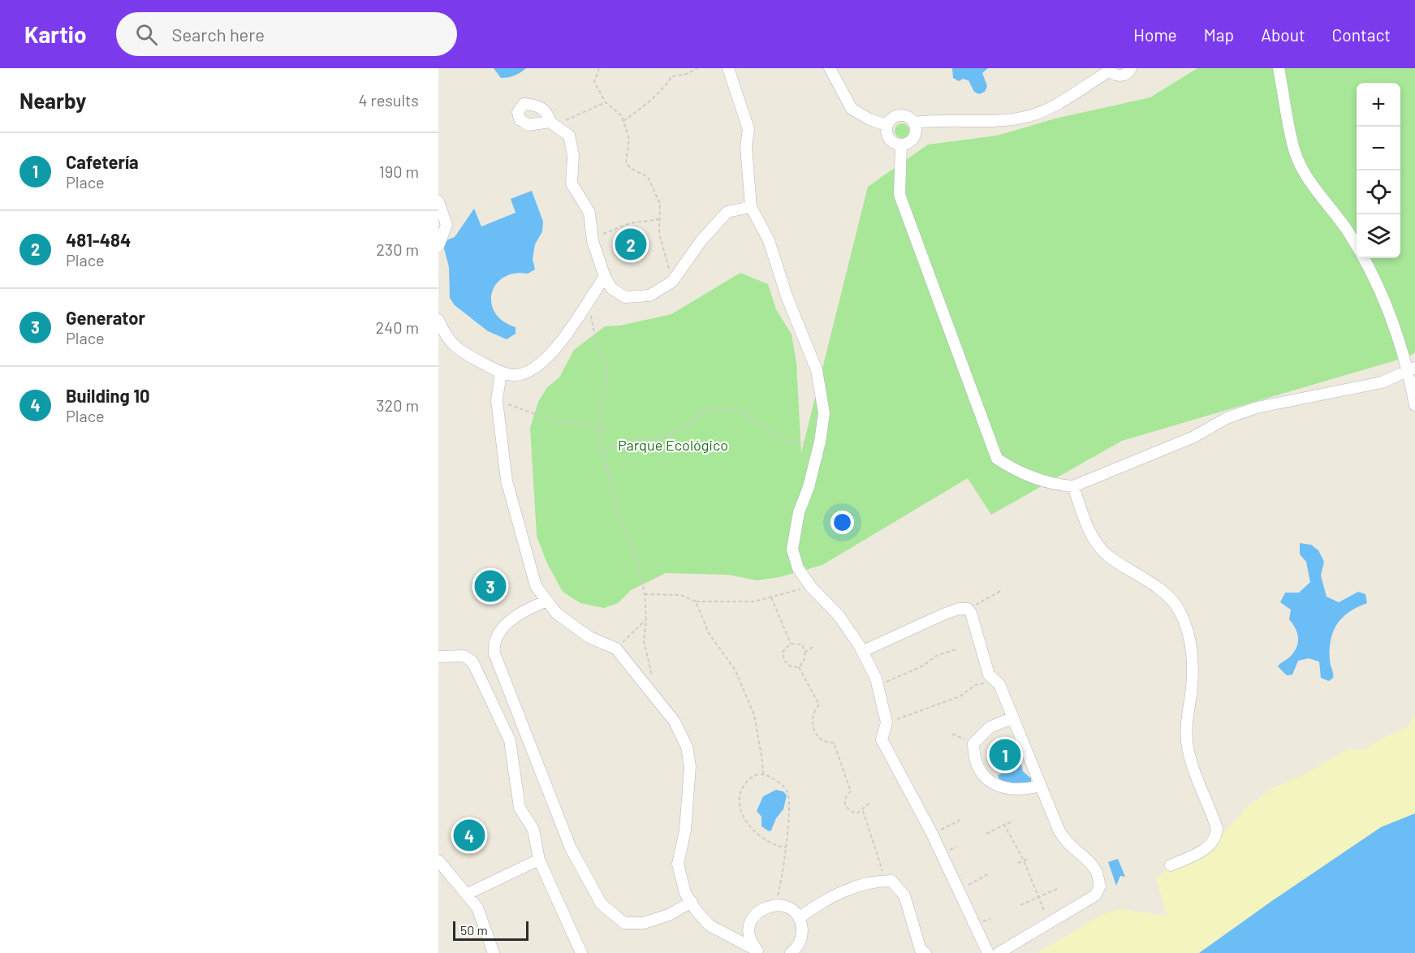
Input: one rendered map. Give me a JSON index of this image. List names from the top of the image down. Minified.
{"parks":["Parque Ecológico"],"scale_bar":"50 m","page":{"header":"Kartio","search":"Search here","nav":["Home","Map","About","Contact"],"heading":["Nearby","4 results"],"map_buttons":["+","−"],"list":[{"mark":"1","name":"Cafetería","note":"Place","value":"190 m"},{"mark":"2","name":"481-484","note":"Place","value":"230 m"},{"mark":"3","name":"Generator","note":"Place","value":"240 m"},{"mark":"4","name":"Building 10","note":"Place","value":"320 m"}],"pins":["2","3","1","4"],"scale":"50 m"}}
